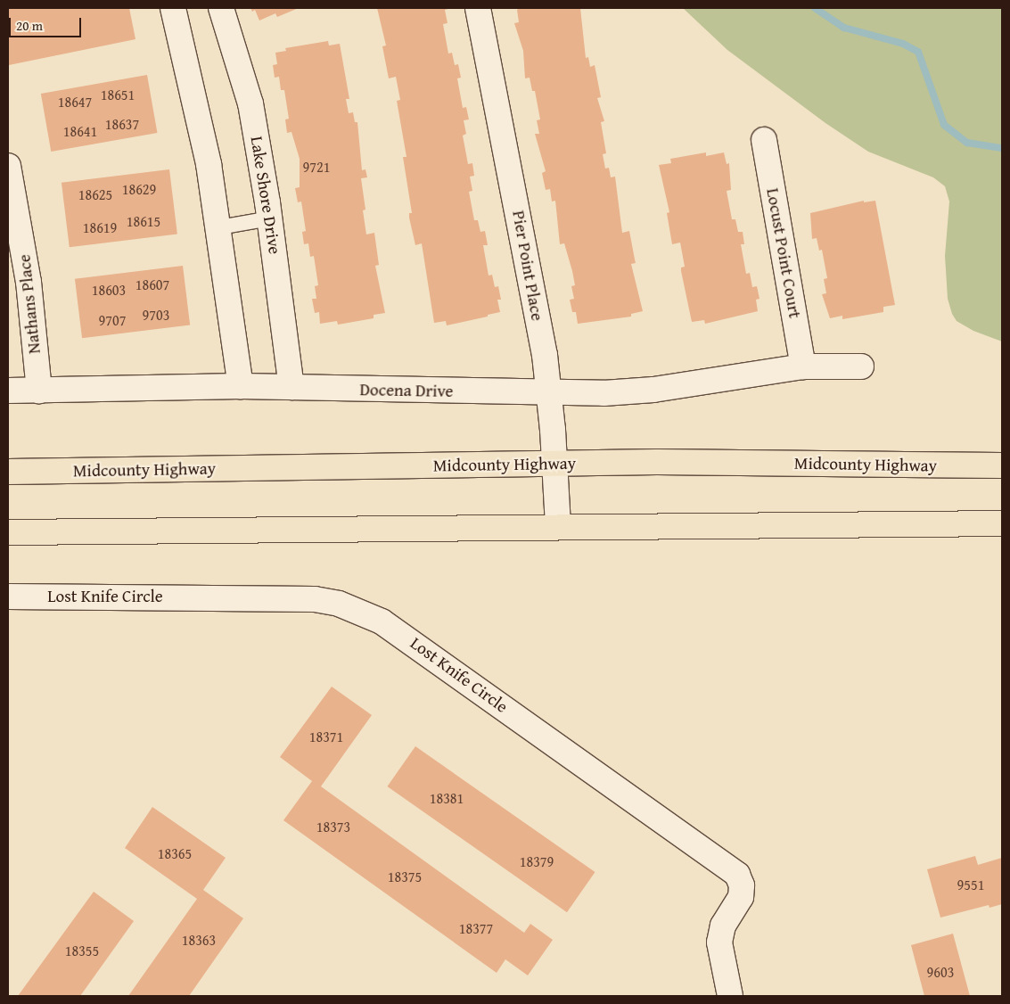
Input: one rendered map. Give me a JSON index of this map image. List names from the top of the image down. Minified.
{"streets":{"main road":["Midcounty Highway"],"street":["Lake Shore Drive","Locust Point Court","Pier Point Place","Nathans Place","Docena Drive","Lost Knife Circle"]},"crossings":[["Lake Shore Drive","Docena Drive"],["Locust Point Court","Docena Drive"],["Pier Point Place","Docena Drive"],["Pier Point Place","Midcounty Highway"],["Nathans Place","Docena Drive"]],"house_numbers":["18651","18647","18637","18641","9721","18629","18625","18615","18619","18607","18603","9703","9707","18371","18381","18373","18365","18379","18375","9551","18377","18363","18355","9603"],"scale_bar":"20 m"}
